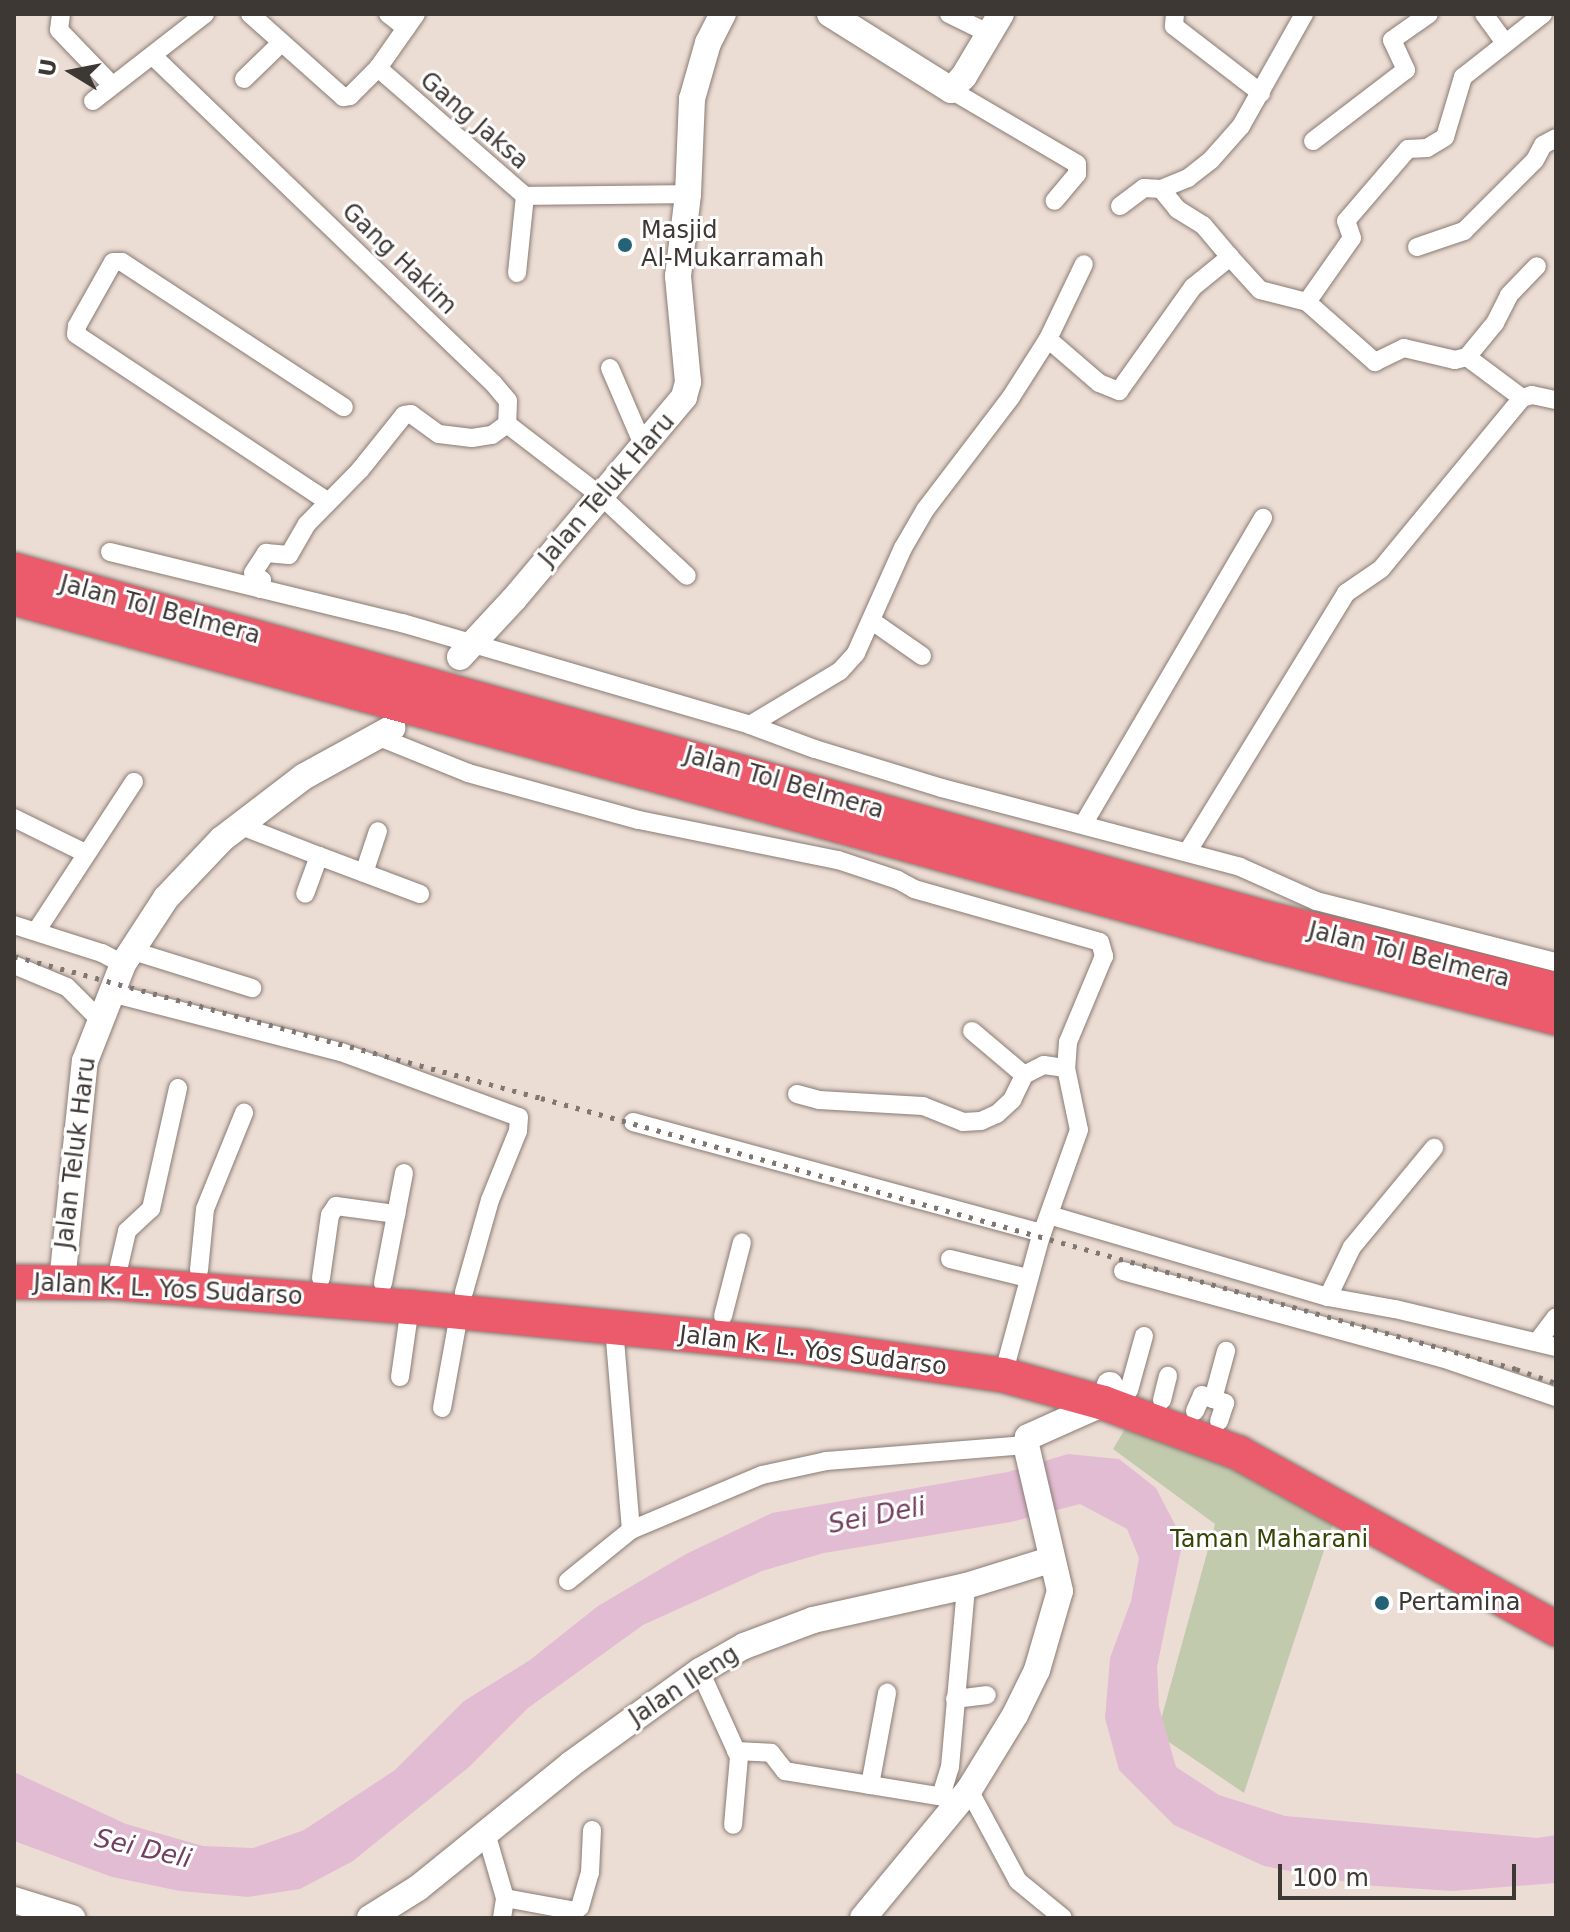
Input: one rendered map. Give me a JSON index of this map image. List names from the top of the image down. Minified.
{"streets":{"highway":["Jalan Tol Belmera","Jalan K. L. Yos Sudarso"],"street":["Gang Jaksa","Gang Hakim","Jalan Teluk Haru","Jalan Ileng"]},"crossings":[["Gang Jaksa","Jalan Teluk Haru"],["Jalan Teluk Haru","Jalan K. L. Yos Sudarso"]],"water":["Sei Deli"],"parks":["Taman Maharani"],"places":["Masjid Al-Mukarramah","Pertamina"],"scale_bar":"100 m","north":"left"}
